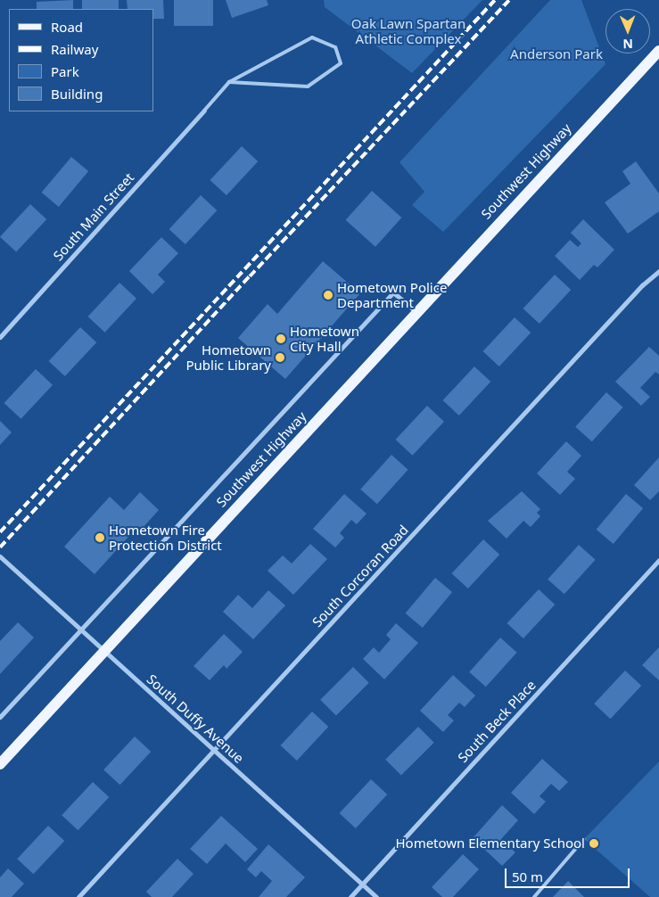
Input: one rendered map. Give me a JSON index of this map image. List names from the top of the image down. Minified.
{"streets":{"main road":["Southwest Highway"],"street":["South Main Street","South Corcoran Road","South Duffy Avenue","South Beck Place"]},"crossings":[["Southwest Highway","South Duffy Avenue"],["South Corcoran Road","South Duffy Avenue"],["South Duffy Avenue","South Beck Place"]],"parks":["Oak Lawn Spartan Athletic Complex","Anderson Park"],"places":["Hometown Police Department","Hometown City Hall","Hometown Public Library","Hometown Fire Protection District","Hometown Elementary School"],"legend":["Road","Railway","Park","Building"],"scale_bar":"50 m","north":"bottom"}
